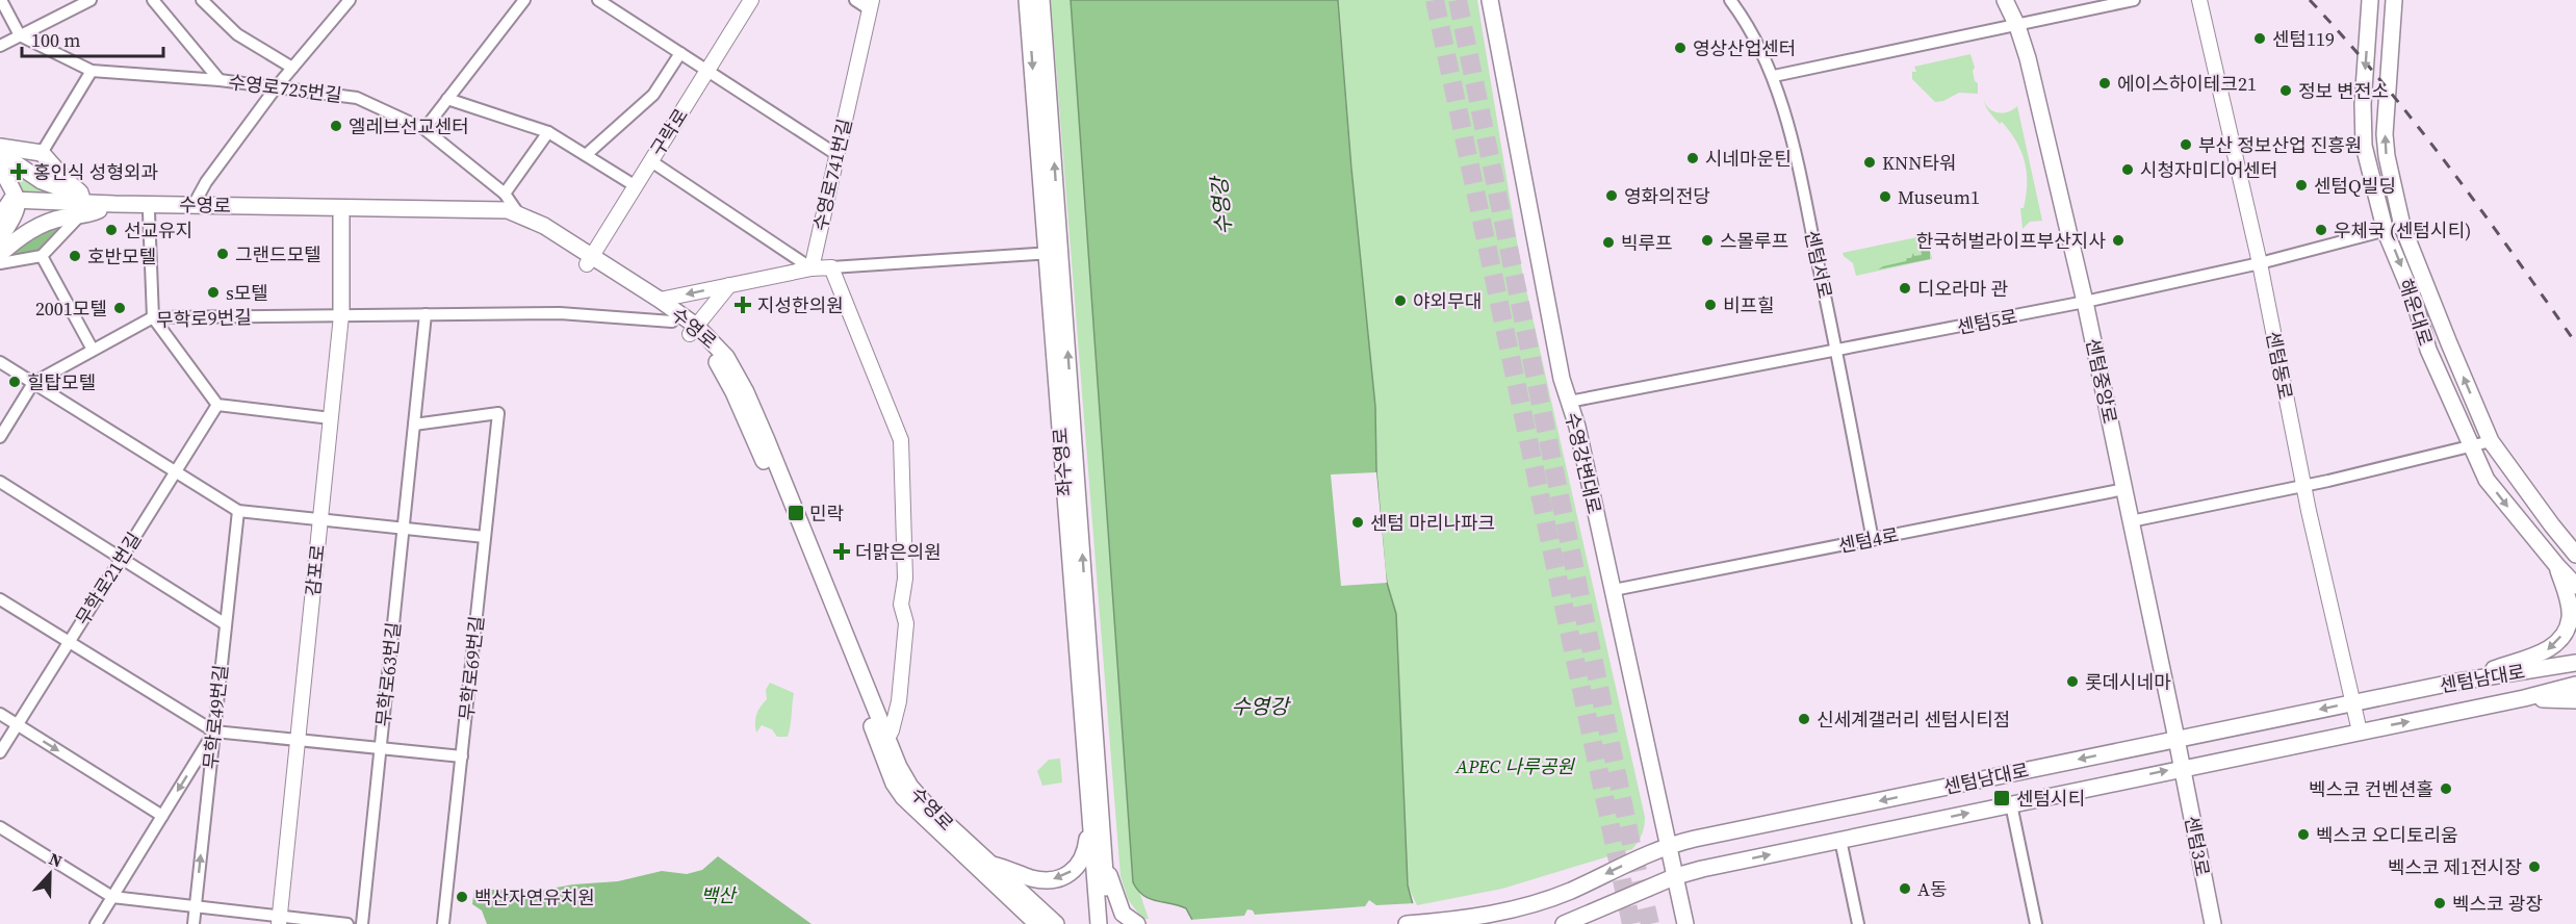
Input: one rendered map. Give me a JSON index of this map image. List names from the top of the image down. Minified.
{"streets":{"main road":["수영로","해운대로","센텀중앙로","좌수영로","수영강변대로","감포로","센텀남대로","센텀3로"],"street":["수영로725번길","구락로","수영로741번길","센텀서로","무학로9번길","센텀5로","센텀동로","센텀4로","무학로21번길","무학로69번길","무학로63번길","무학로49번길"]},"crossings":[["수영로725번길","수영로"],["구락로","수영로"],["수영로","무학로9번길"],["수영로","감포로"],["센텀서로","센텀5로"],["센텀서로","센텀4로"],["해운대로","센텀5로"],["무학로9번길","감포로"],["무학로9번길","무학로63번길"],["센텀5로","센텀동로"],["센텀5로","센텀중앙로"],["센텀5로","수영강변대로"],["센텀동로","센텀남대로"],["센텀중앙로","센텀4로"],["센텀중앙로","센텀남대로"],["센텀중앙로","센텀3로"],["수영강변대로","센텀4로"],["수영강변대로","센텀남대로"],["무학로69번길","무학로63번길"],["센텀남대로","센텀3로"]],"water":["수영강"],"parks":["APEC 나루공원","백산"],"places":{"other":["센텀119","영상산업센터","에이스하이테크21","정보 변전소","엘레브선교센터","부산 정보산업 진흥원","시네마운틴","KNN타워","시청자미디어센터","센텀Q빌딩","영화의전당","Museum1","선교유지","우체국 (센텀시티)","스몰루프","한국허벌라이프부산지사","빅루프","그랜드모텔","호반모텔","디오라마 관","s모텔","야외무대","비프힐","2001모텔","힐탑모텔","센텀 마리나파크","롯데시네마","신세계갤러리 센텀시티점","벡스코 컨벤션홀","벡스코 오디토리움","벡스코 제1전시장","A동","백산자연유치원","벡스코 광장"],"health":["홍인식 성형외과","지성한의원","더맑은의원"],"transit":["민락","센텀시티"]},"scale_bar":"100 m","north":"top"}
